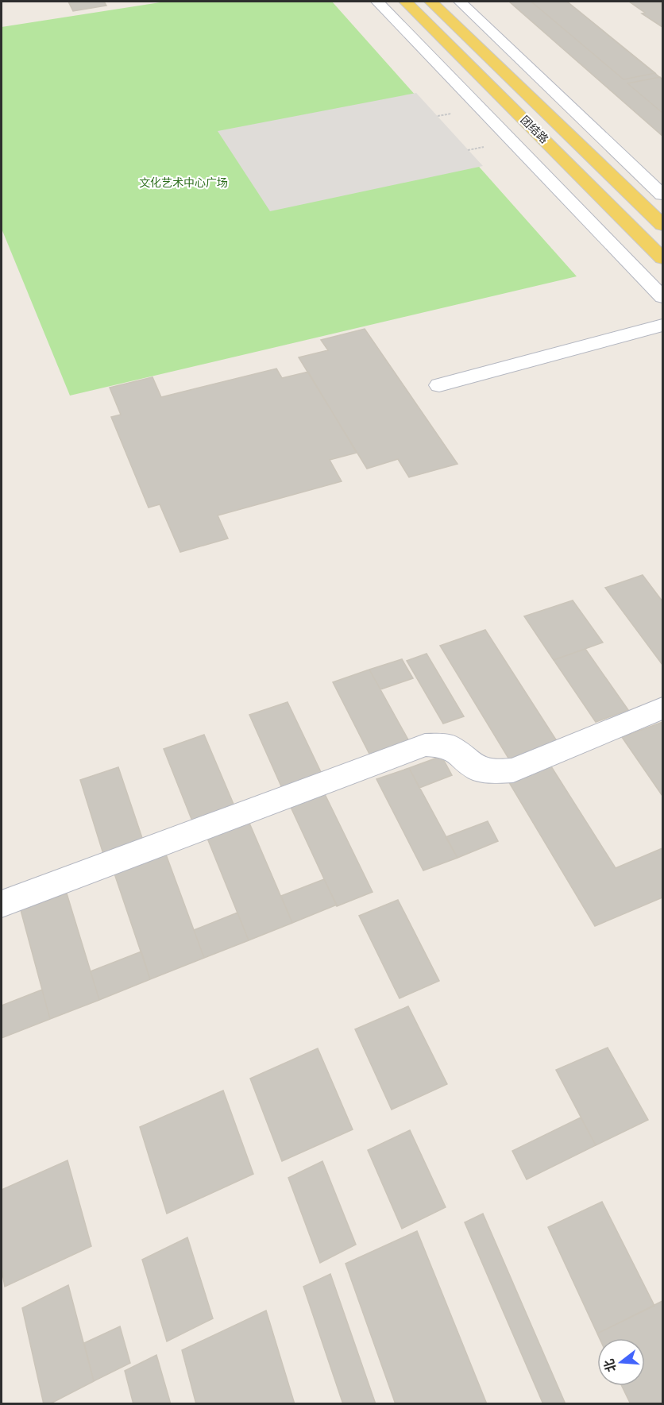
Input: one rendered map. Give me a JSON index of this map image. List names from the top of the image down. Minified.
{"streets":{"main road":["团结路"]},"parks":["文化艺术中心广场"],"north":"left"}
